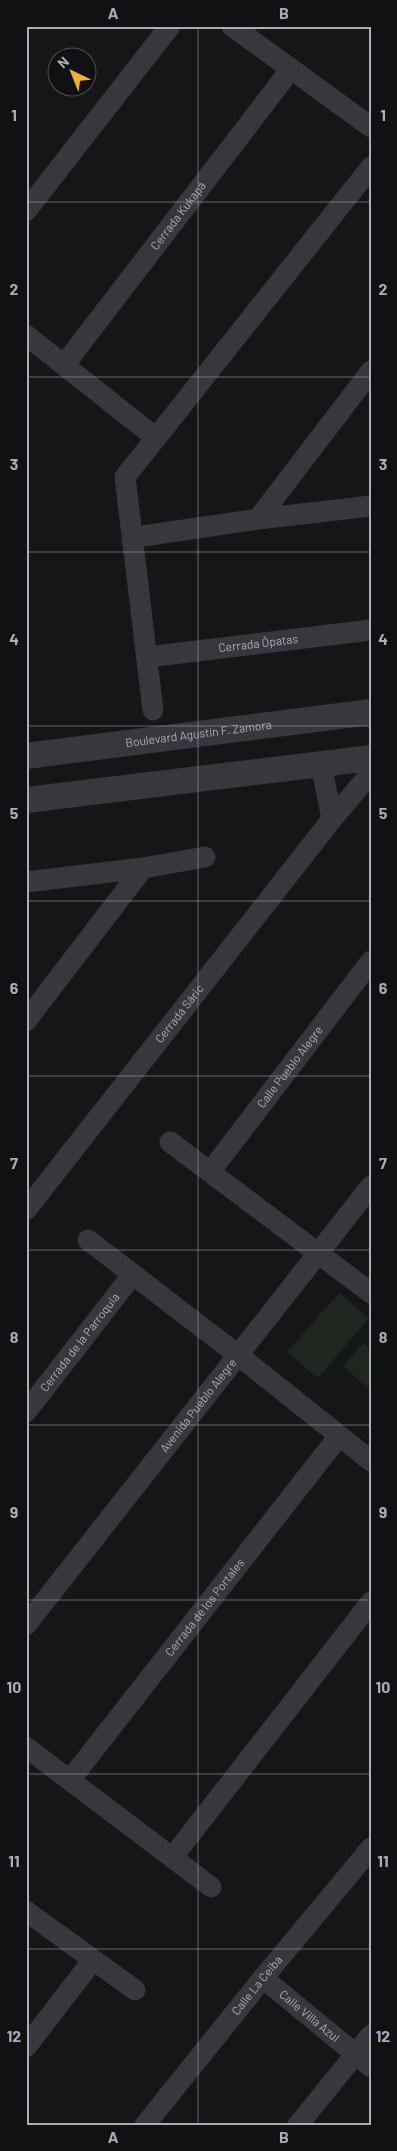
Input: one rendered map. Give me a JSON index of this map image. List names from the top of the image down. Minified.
{"streets":{"street":["Cerrada Kukapá","Cerrada Ópatas","Boulevard Agustín F. Zamora","Cerrada Sáric","Calle Pueblo Alegre","Cerrada de la Parroquia","Avenida Pueblo Alegre","Cerrada de los Portales","Calle La Ceiba","Calle Villa Azul"]},"crossings":[["Calle La Ceiba","Calle Villa Azul"]],"north":"top left","grid":{"columns":["A","B"],"rows":["1","2","3","4","5","6","7","8","9","10","11","12"]}}
